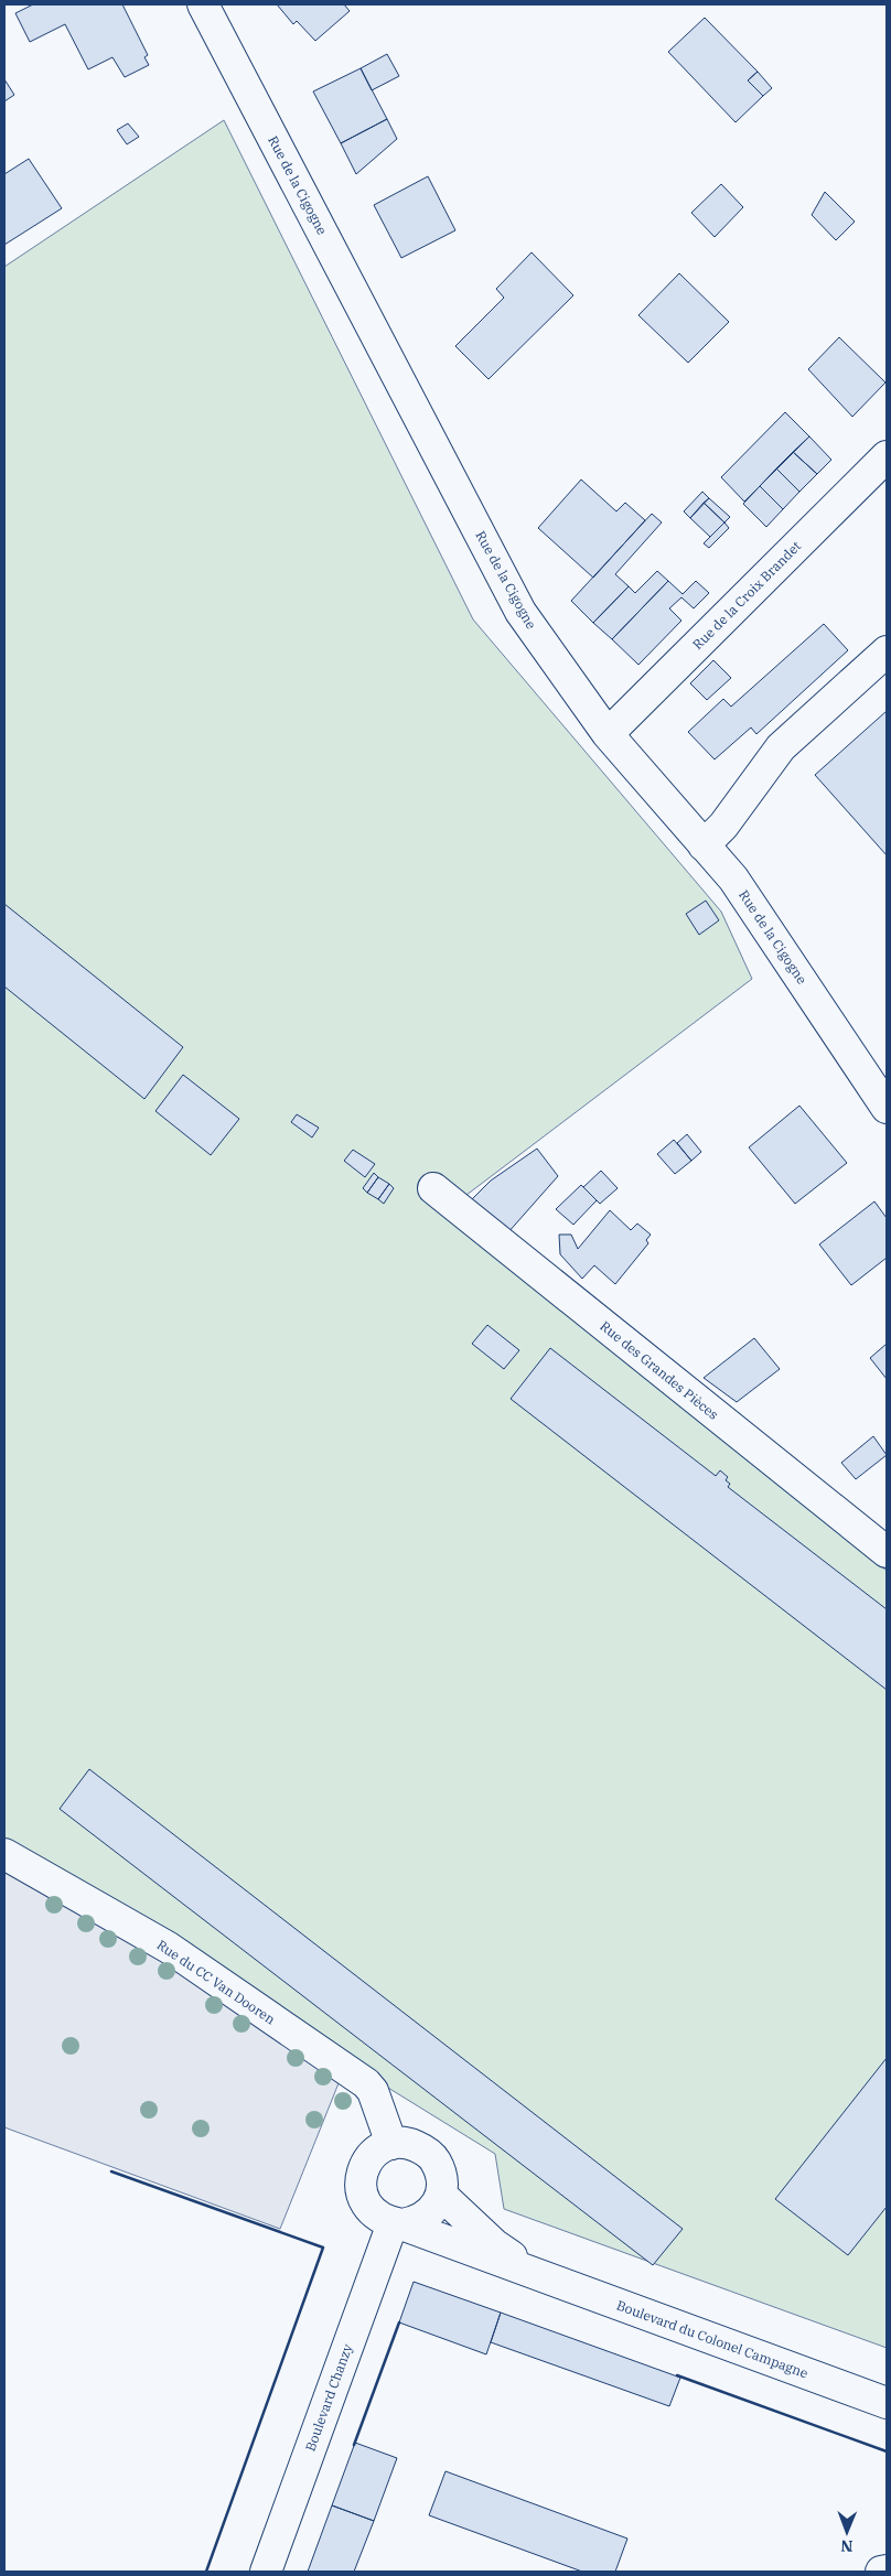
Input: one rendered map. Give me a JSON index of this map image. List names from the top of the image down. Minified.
{"streets":{"street":["Rue de la Cigogne","Rue de la Croix Brandet","Rue des Grandes Pièces","Rue du CC Van Dooren","Boulevard du Colonel Campagne","Boulevard Chanzy"]},"crossings":[["Rue de la Cigogne","Rue de la Croix Brandet"],["Rue du CC Van Dooren","Boulevard du Colonel Campagne"],["Rue du CC Van Dooren","Boulevard Chanzy"],["Boulevard du Colonel Campagne","Boulevard Chanzy"]],"north":"bottom"}
